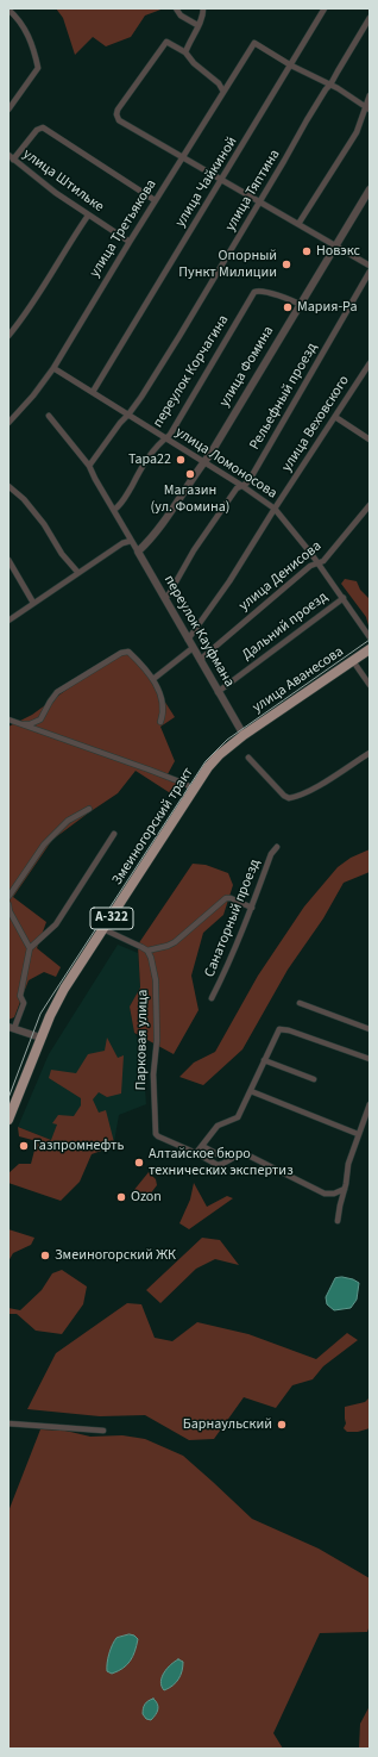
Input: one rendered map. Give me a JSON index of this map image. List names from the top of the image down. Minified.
{"streets":{"highway":["улица Аванесова","Змеиногорский тракт","А-322"],"street":["улица Штильке","улица Чайкиной","улица Тяптина","улица Третьякова","улица Фомина","переулок Корчагина","Рельефный проезд","улица Веховского","улица Ломоносова","улица Денисова","Дальний проезд","переулок Кауфмана","Санаторный проезд","Парковая улица"]},"crossings":[["улица Штильке","улица Третьякова"],["улица Чайкиной","улица Третьякова"],["улица Чайкиной","улица Ломоносова"],["улица Тяптина","улица Ломоносова"],["улица Тяптина","переулок Кауфмана"],["улица Третьякова","улица Ломоносова"],["улица Фомина","переулок Корчагина"],["улица Фомина","улица Ломоносова"],["улица Фомина","переулок Кауфмана"],["переулок Корчагина","улица Ломоносова"],["переулок Корчагина","переулок Кауфмана"],["Рельефный проезд","улица Ломоносова"],["Рельефный проезд","переулок Кауфмана"],["улица Веховского","улица Ломоносова"],["улица Веховского","переулок Кауфмана"],["улица Ломоносова","улица Денисова"],["улица Ломоносова","Дальний проезд"],["улица Денисова","переулок Кауфмана"],["Дальний проезд","переулок Кауфмана"],["переулок Кауфмана","улица Аванесова"],["переулок Кауфмана","Змеиногорский тракт"],["улица Аванесова","Змеиногорский тракт"]],"places":["Новэкс","Опорный Пункт Милиции","Мария-Ра","Тара22","Магазин (ул. Фомина)","Газпромнефть","Алтайское бюро технических экспертиз","Ozon","Змеиногорский ЖК","Барнаульский"]}
